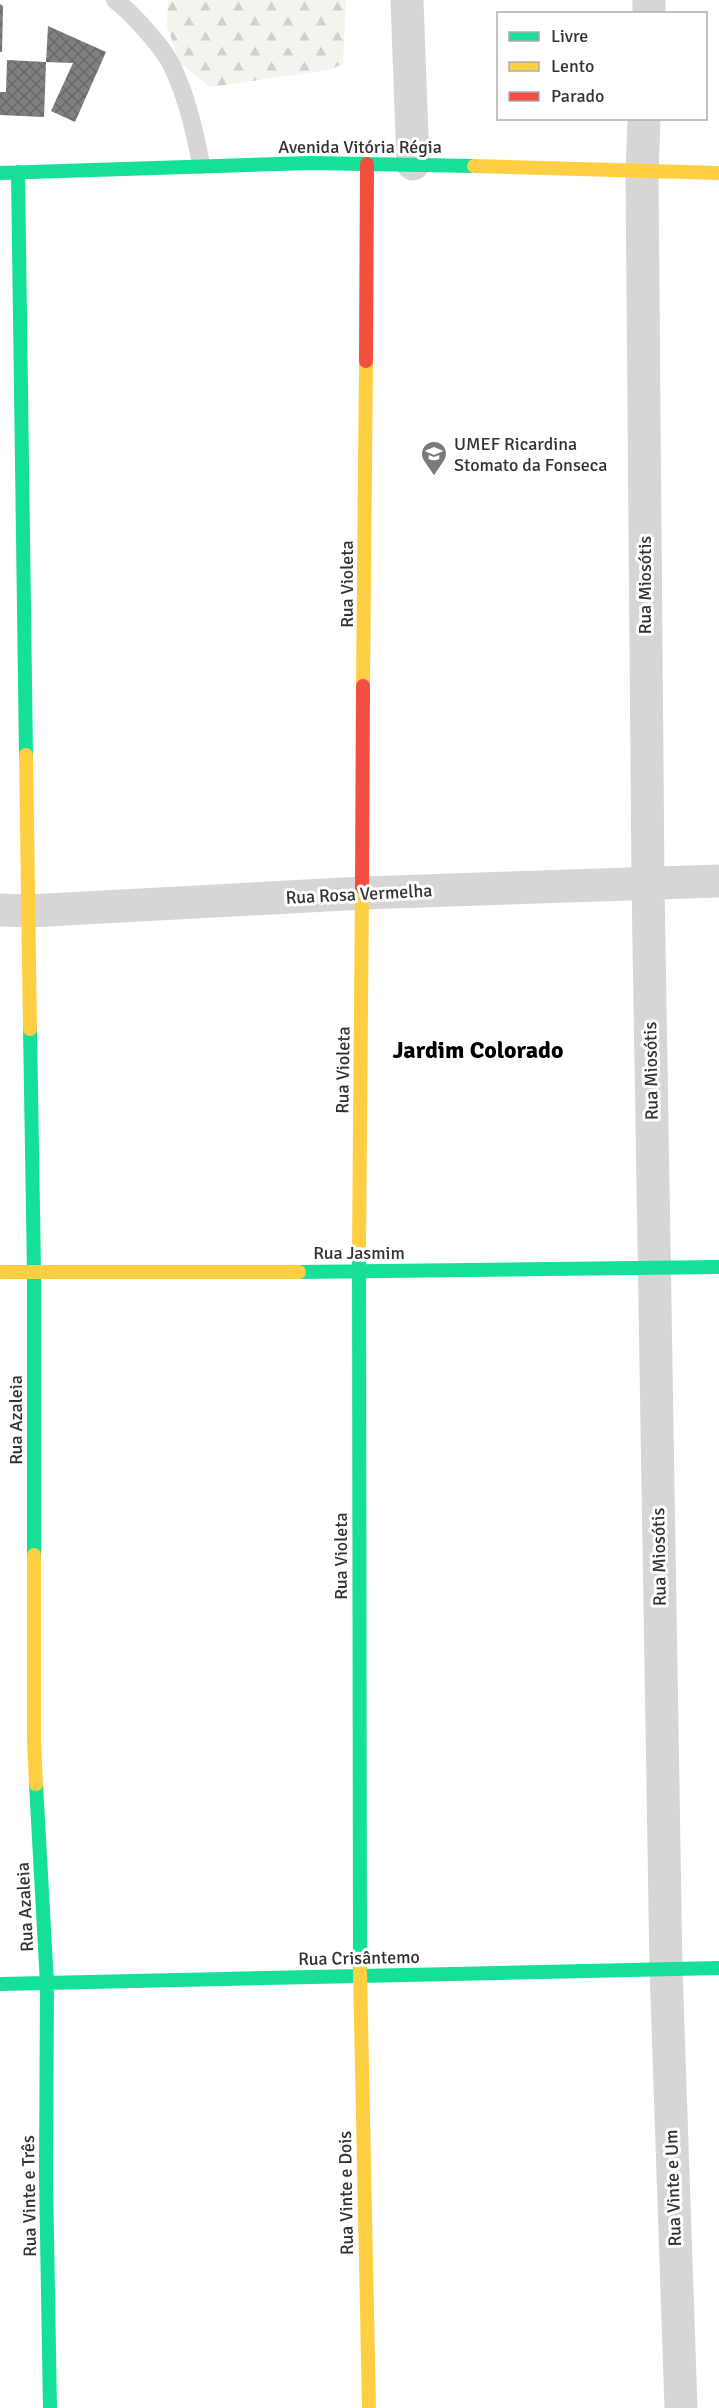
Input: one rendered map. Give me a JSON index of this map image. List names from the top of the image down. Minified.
{"streets":{"street":["Avenida Vitória Régia","Rua Violeta","Rua Miosótis","Rua Rosa Vermelha","Rua Jasmim","Rua Azaleia","Rua Crisântemo","Rua Vinte e Um","Rua Vinte e Dois","Rua Vinte e Três"]},"crossings":[["Avenida Vitória Régia","Rua Violeta"],["Avenida Vitória Régia","Rua Miosótis"],["Avenida Vitória Régia","Rua Azaleia"],["Rua Violeta","Rua Rosa Vermelha"],["Rua Violeta","Rua Jasmim"],["Rua Violeta","Rua Crisântemo"],["Rua Violeta","Rua Vinte e Dois"],["Rua Miosótis","Rua Rosa Vermelha"],["Rua Miosótis","Rua Jasmim"],["Rua Miosótis","Rua Crisântemo"],["Rua Miosótis","Rua Vinte e Um"],["Rua Rosa Vermelha","Rua Azaleia"],["Rua Jasmim","Rua Azaleia"],["Rua Azaleia","Rua Crisântemo"],["Rua Azaleia","Rua Vinte e Três"],["Rua Crisântemo","Rua Vinte e Um"],["Rua Crisântemo","Rua Vinte e Dois"],["Rua Crisântemo","Rua Vinte e Três"]],"districts":["Jardim Colorado"],"places":{"school or university":["UMEF Ricardina Stomato da Fonseca"]},"legend":["Livre","Lento","Parado"]}
